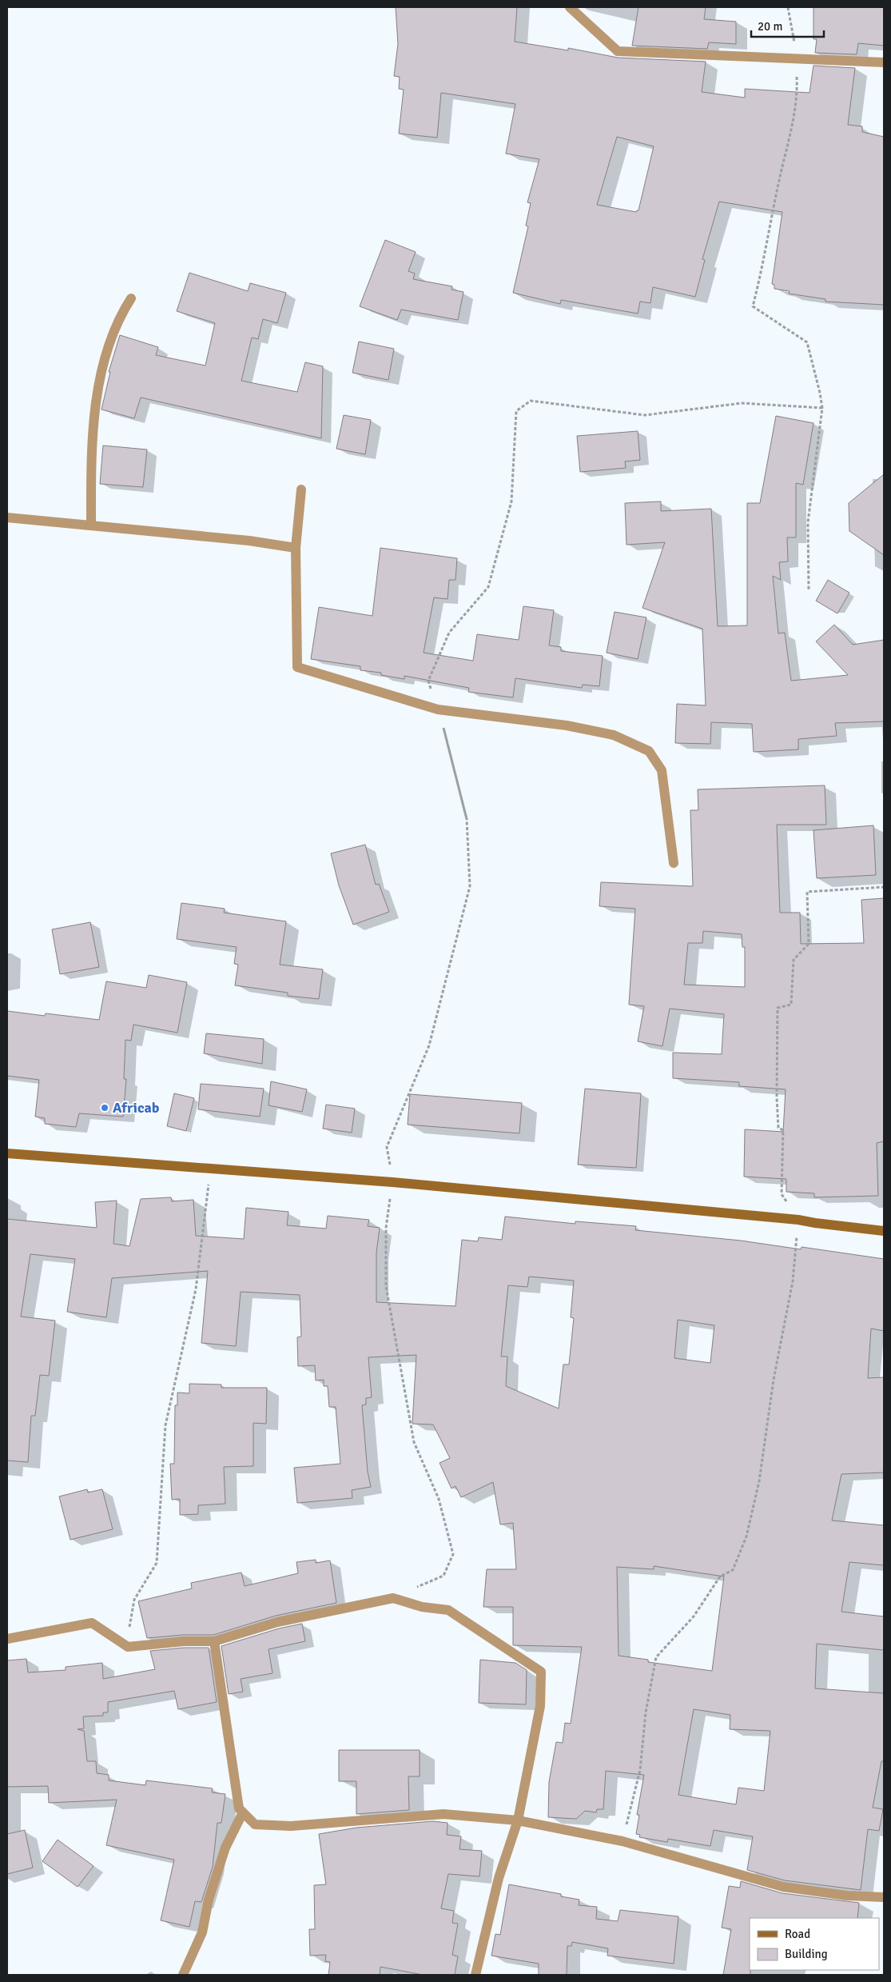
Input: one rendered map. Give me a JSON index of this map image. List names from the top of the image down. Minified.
{"places":["Africab"],"legend":["Road","Building"],"scale_bar":"20 m"}
